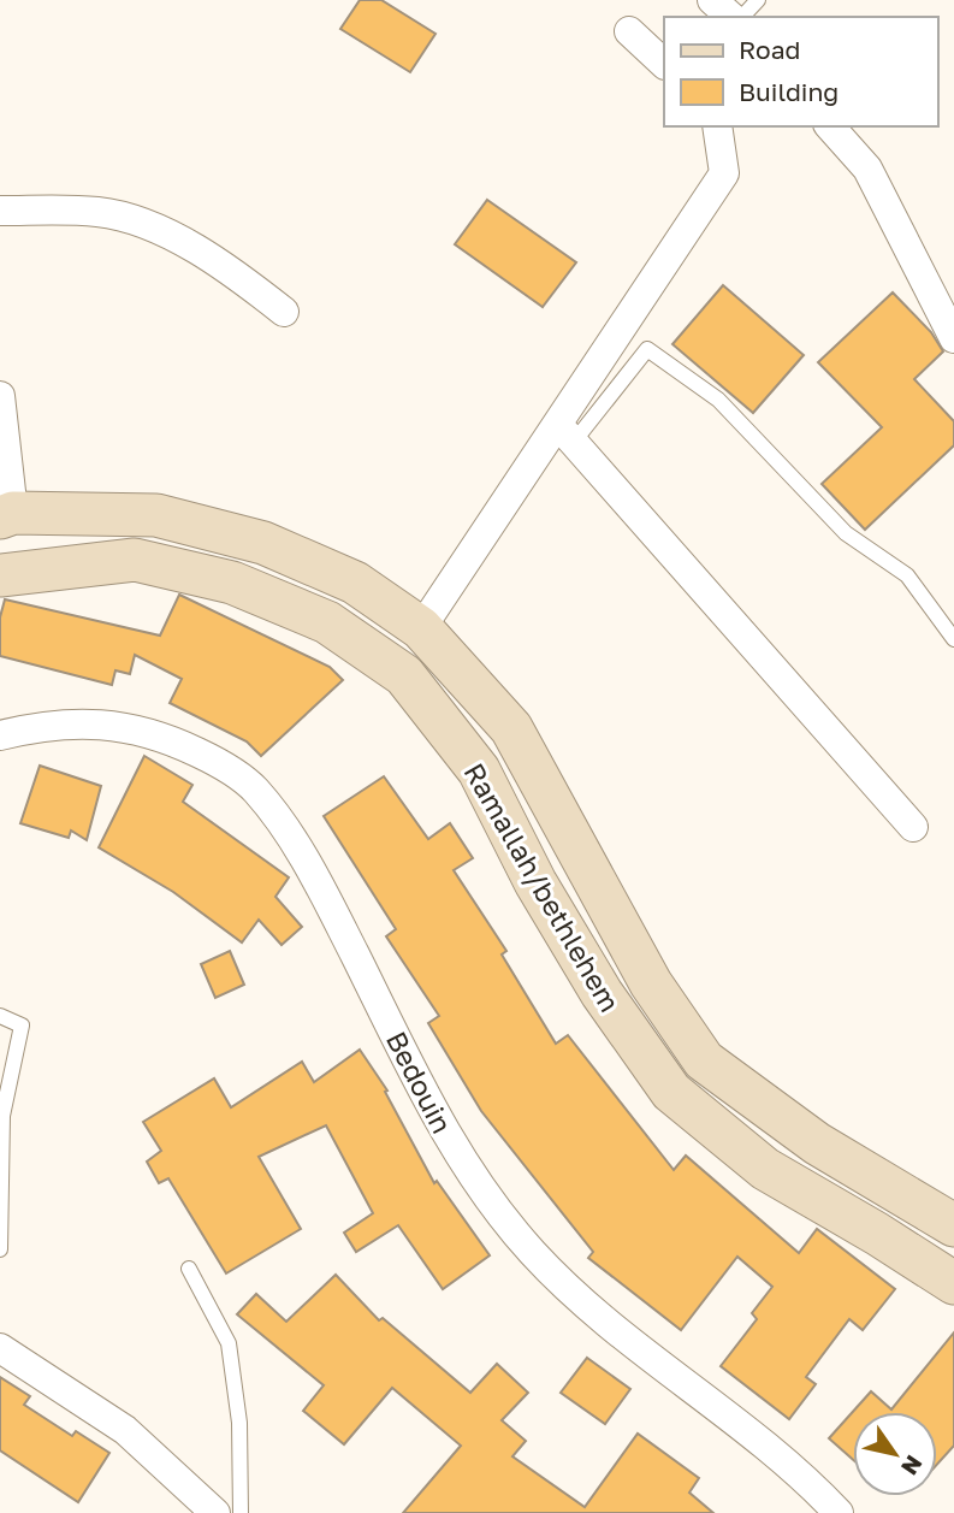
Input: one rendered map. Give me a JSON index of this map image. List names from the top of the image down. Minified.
{"streets":{"main road":["Ramallah/bethlehem"],"street":["Bedouin"]},"legend":["Road","Building"],"north":"bottom right"}
